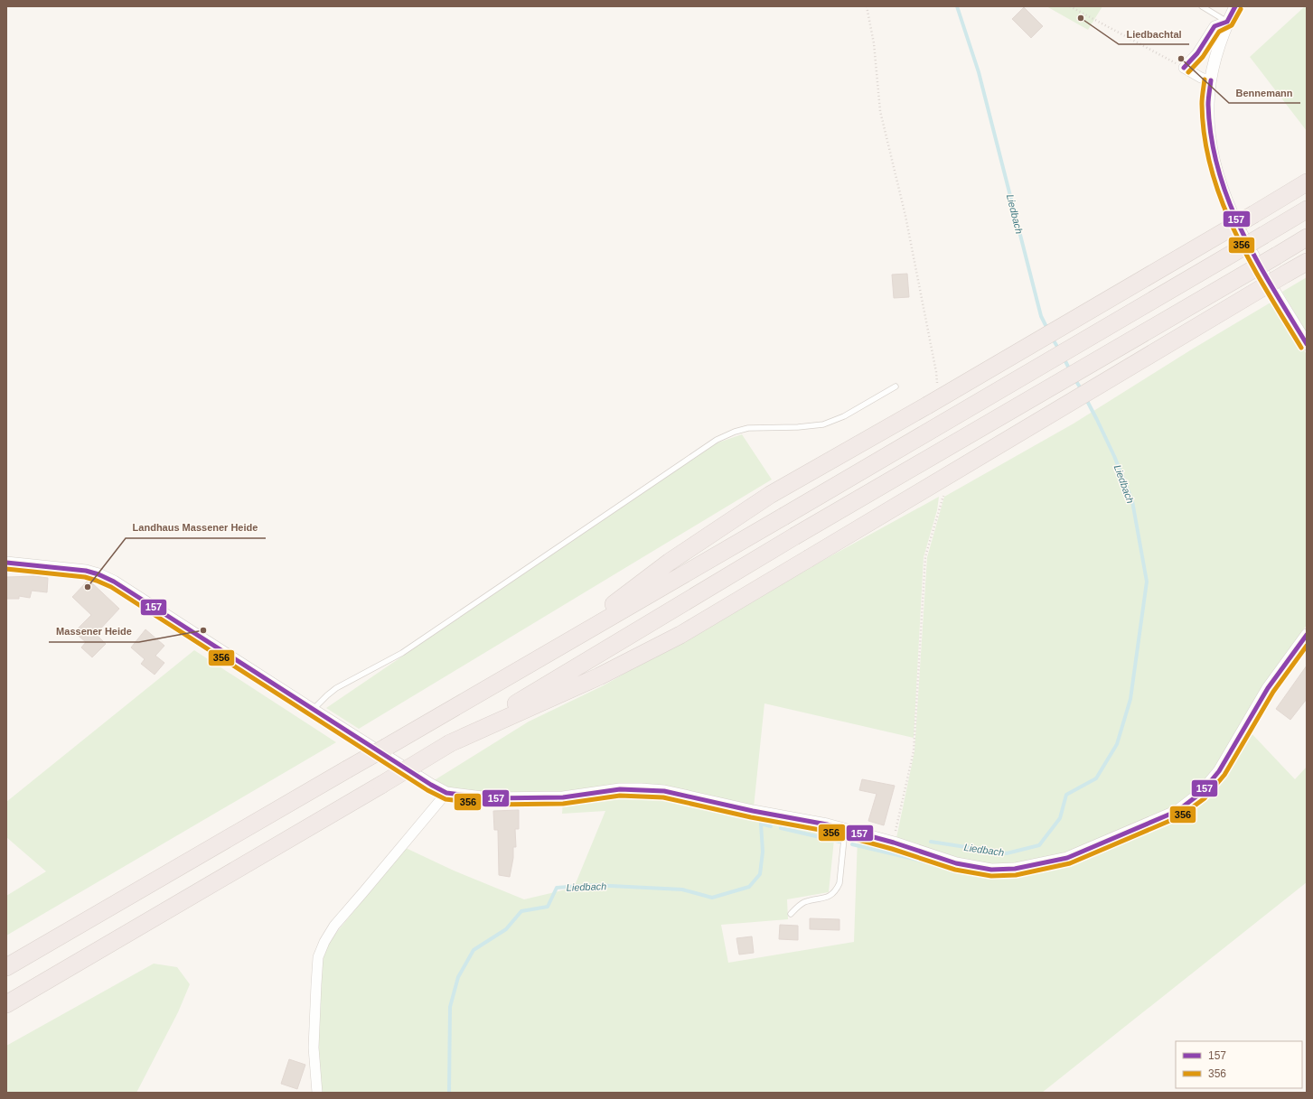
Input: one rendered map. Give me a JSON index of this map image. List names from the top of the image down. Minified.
{"water":["Liedbach"],"places":["Liedbachtal","Bennemann","Landhaus Massener Heide","Massener Heide"],"lines":["transit line 157","transit line 356"],"legend":["157","356"]}
